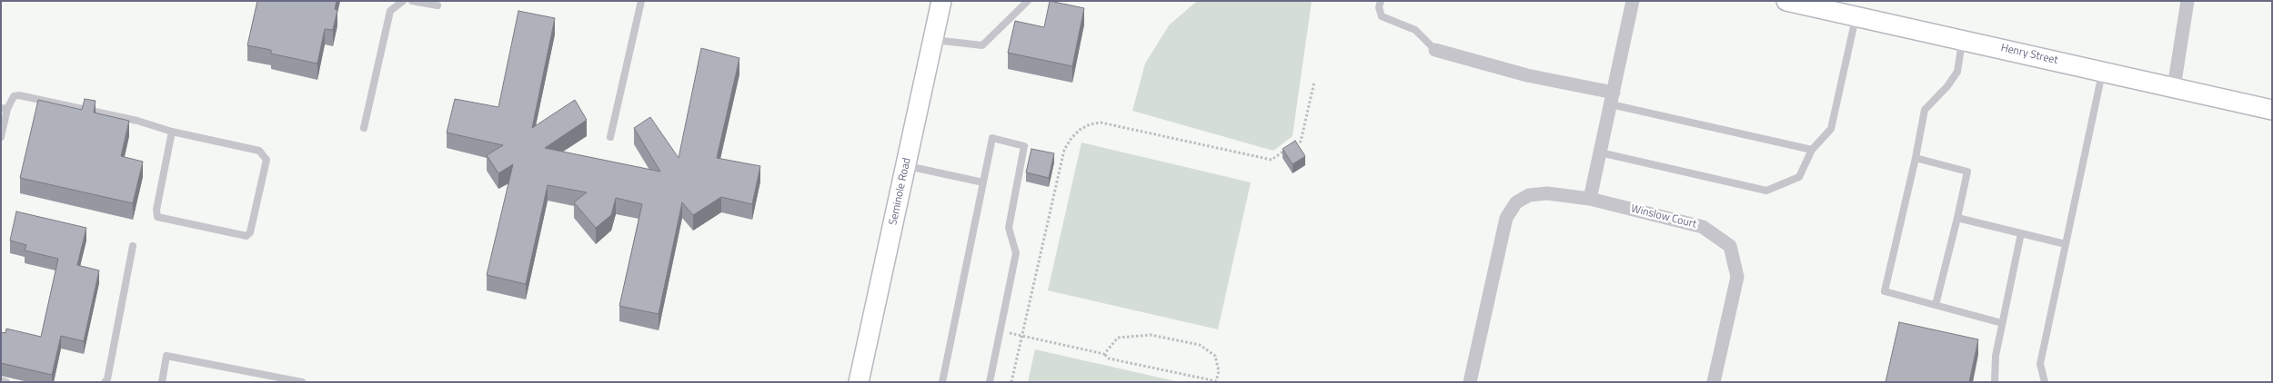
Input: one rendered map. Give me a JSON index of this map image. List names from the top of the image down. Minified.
{"streets":{"street":["Henry Street","Seminole Road","Winslow Court"]}}
